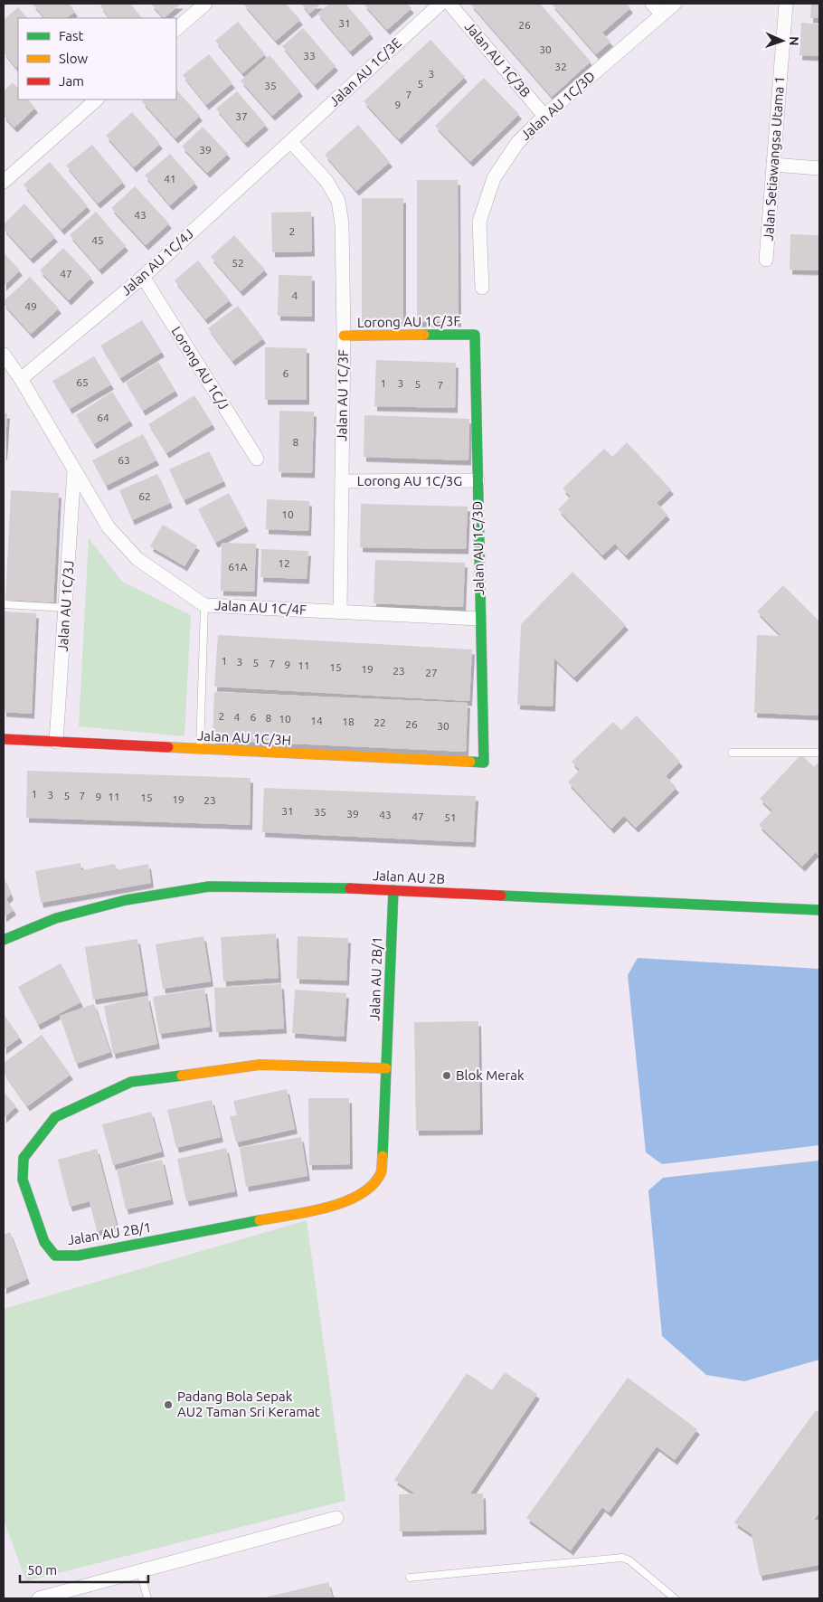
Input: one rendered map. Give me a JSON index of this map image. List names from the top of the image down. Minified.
{"streets":{"street":["Jalan AU 1C/3B","Jalan AU 1C/3E","Jalan AU 1C/3D","Jalan Setiawangsa Utama 1","Jalan AU 1C/4J","Lorong AU 1C/3F","Lorong AU 1C/J","Jalan AU 1C/3F","Lorong AU 1C/3G","Jalan AU 1C/3J","Jalan AU 1C/4F","Jalan AU 1C/3H","Jalan AU 2B","Jalan AU 2B/1"]},"crossings":[["Jalan AU 1C/3B","Jalan AU 1C/3D"],["Jalan AU 1C/3E","Jalan AU 1C/4J"],["Jalan AU 1C/3E","Jalan AU 1C/3F"],["Jalan AU 1C/3D","Lorong AU 1C/3F"],["Jalan AU 1C/3D","Lorong AU 1C/3G"],["Jalan AU 1C/3D","Jalan AU 1C/4F"],["Jalan AU 1C/3D","Jalan AU 1C/3H"],["Jalan AU 1C/4J","Lorong AU 1C/J"],["Jalan AU 1C/4J","Jalan AU 1C/3F"],["Jalan AU 1C/4J","Jalan AU 1C/4F"],["Lorong AU 1C/3F","Jalan AU 1C/3F"],["Jalan AU 1C/3F","Lorong AU 1C/3G"],["Jalan AU 1C/3F","Jalan AU 1C/4F"],["Jalan AU 1C/3J","Jalan AU 1C/4F"],["Jalan AU 1C/3J","Jalan AU 1C/3H"],["Jalan AU 2B","Jalan AU 2B/1"]],"places":["Blok Merak","Padang Bola Sepak AU2 Taman Sri Keramat"],"house_numbers":["31","26","30","33","32","3","5","35","7","9","37","39","41","43","2","45","52","47","4","49","6","65","1","3","5","7","64","8","63","62","10","12","61A","1","3","5","7","9","11","15","19","23","27","2","4","6","8","10","14","18","22","26","30","1","3","5","7","9","11","15","19","23","31","35","39","43","47","51"],"legend":["Fast","Slow","Jam"],"scale_bar":"50 m","north":"right"}
